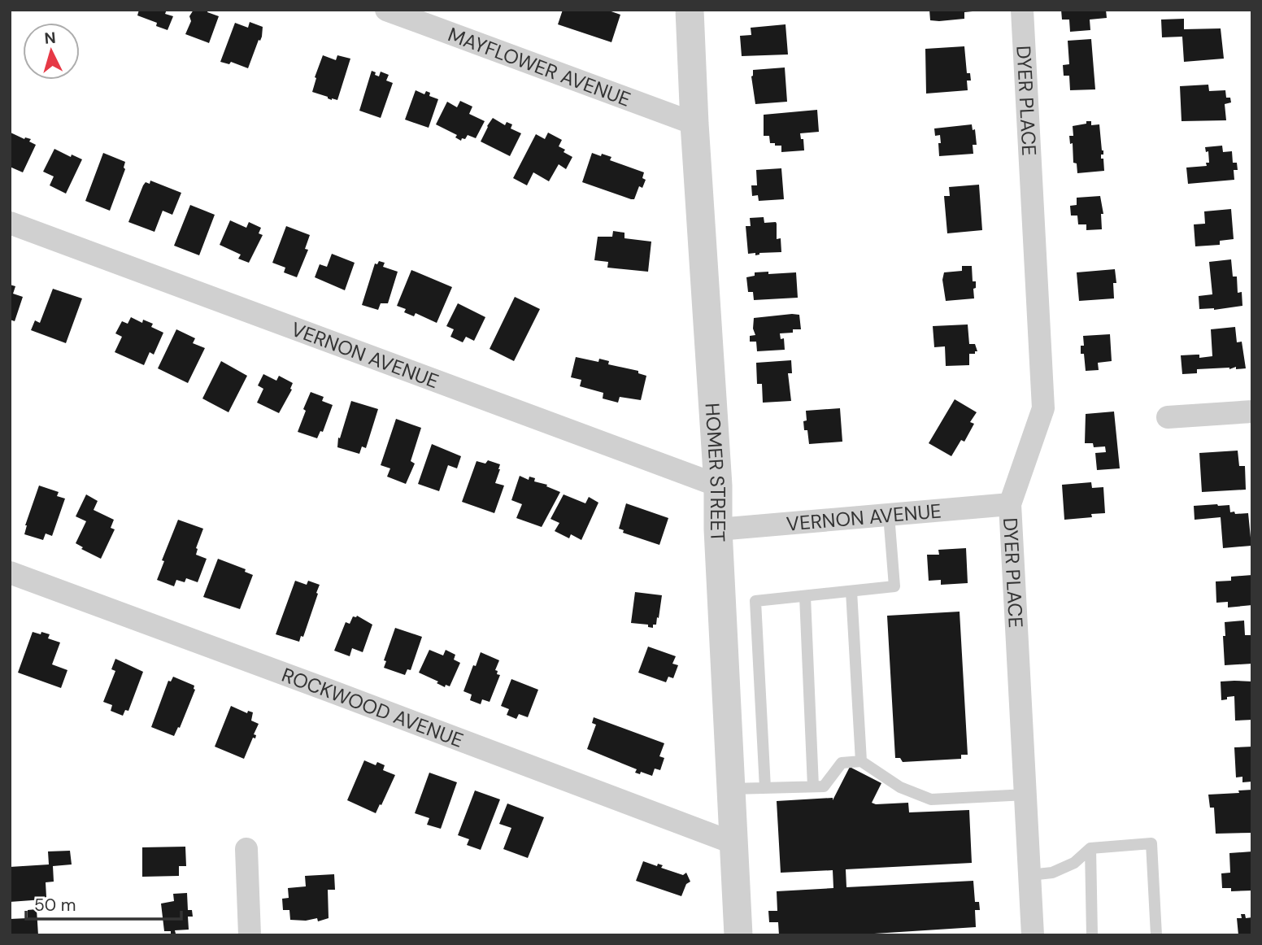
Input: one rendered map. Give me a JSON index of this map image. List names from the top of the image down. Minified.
{"streets":{"street":["MAYFLOWER AVENUE","DYER PLACE","VERNON AVENUE","HOMER STREET","ROCKWOOD AVENUE"]},"crossings":[["MAYFLOWER AVENUE","HOMER STREET"],["DYER PLACE","VERNON AVENUE"],["VERNON AVENUE","HOMER STREET"],["HOMER STREET","ROCKWOOD AVENUE"]],"scale_bar":"50 m","north":"top"}
